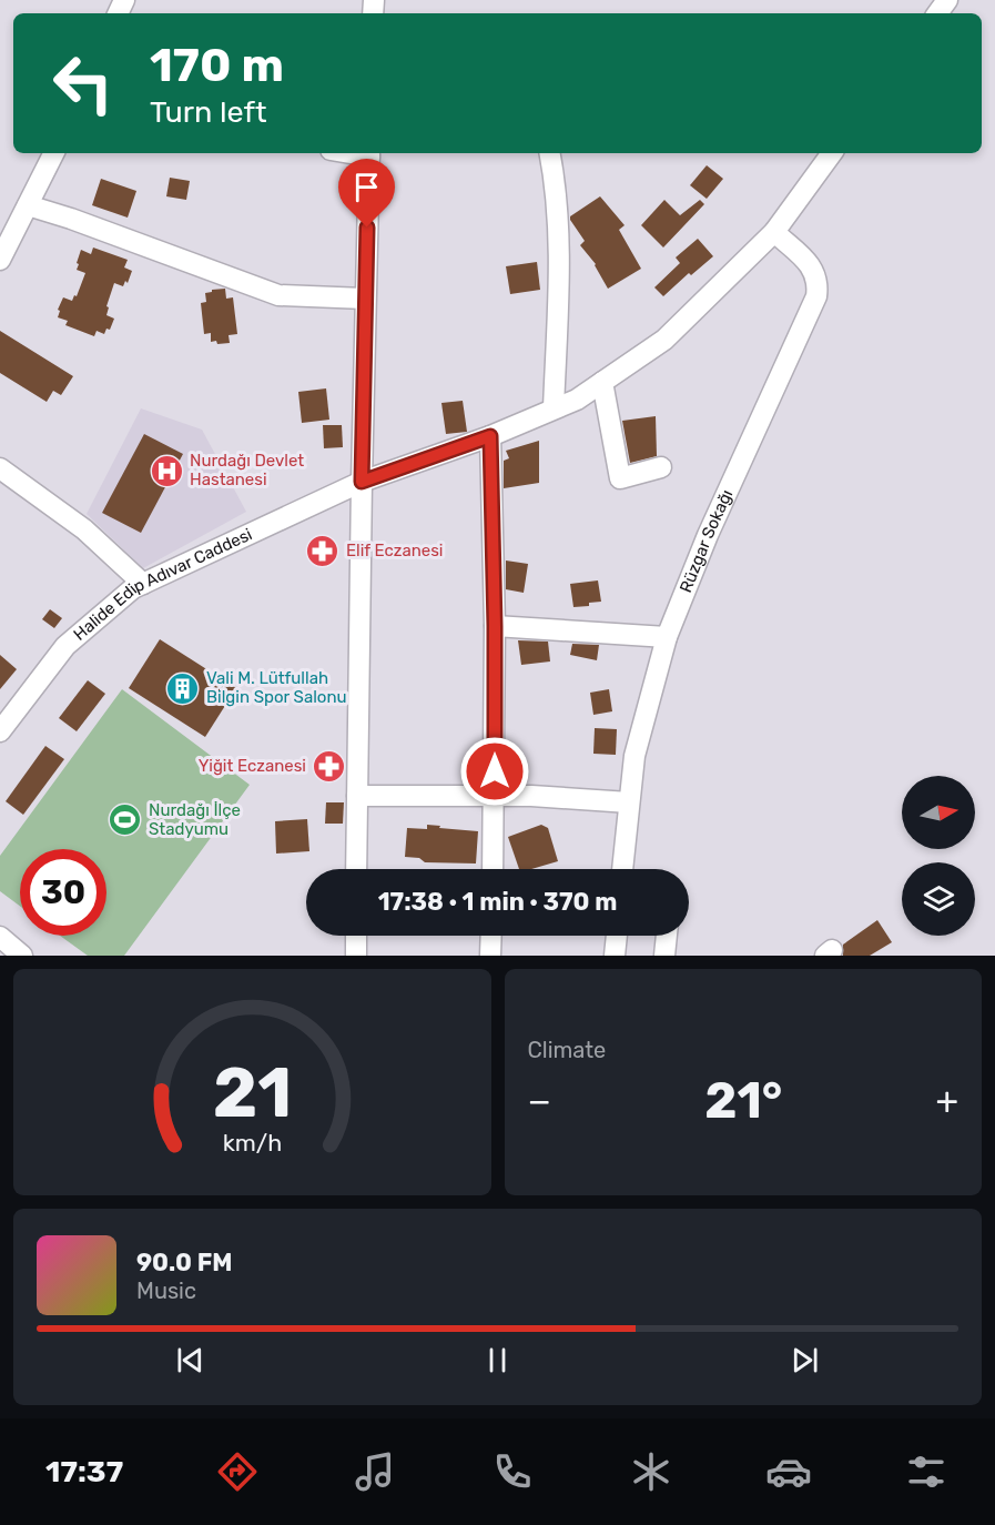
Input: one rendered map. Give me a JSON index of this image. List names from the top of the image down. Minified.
{"streets":{"street":["Rüzgar Sokağı","Halide Edip Adıvar Caddesi"]},"crossings":[["Rüzgar Sokağı","Halide Edip Adıvar Caddesi"]],"places":{"hospital":["Nurdağı Devlet Hastanesi"],"pharmacy":["Elif Eczanesi","Yiğit Eczanesi"],"building":["Vali M. Lütfullah Bilgin Spor Salonu"],"sports":["Nurdağı İlçe Stadyumu"]},"north":"right","page":{"turn":["170 m","Turn left"],"limit":"30","trip":"17:38 · 1 min · 370 m","tile":"Climate","heat":["−","21°","+"],"song":["90.0 FM","Music"],"tabs":"17:37","gauge":["21","km/h"]}}
